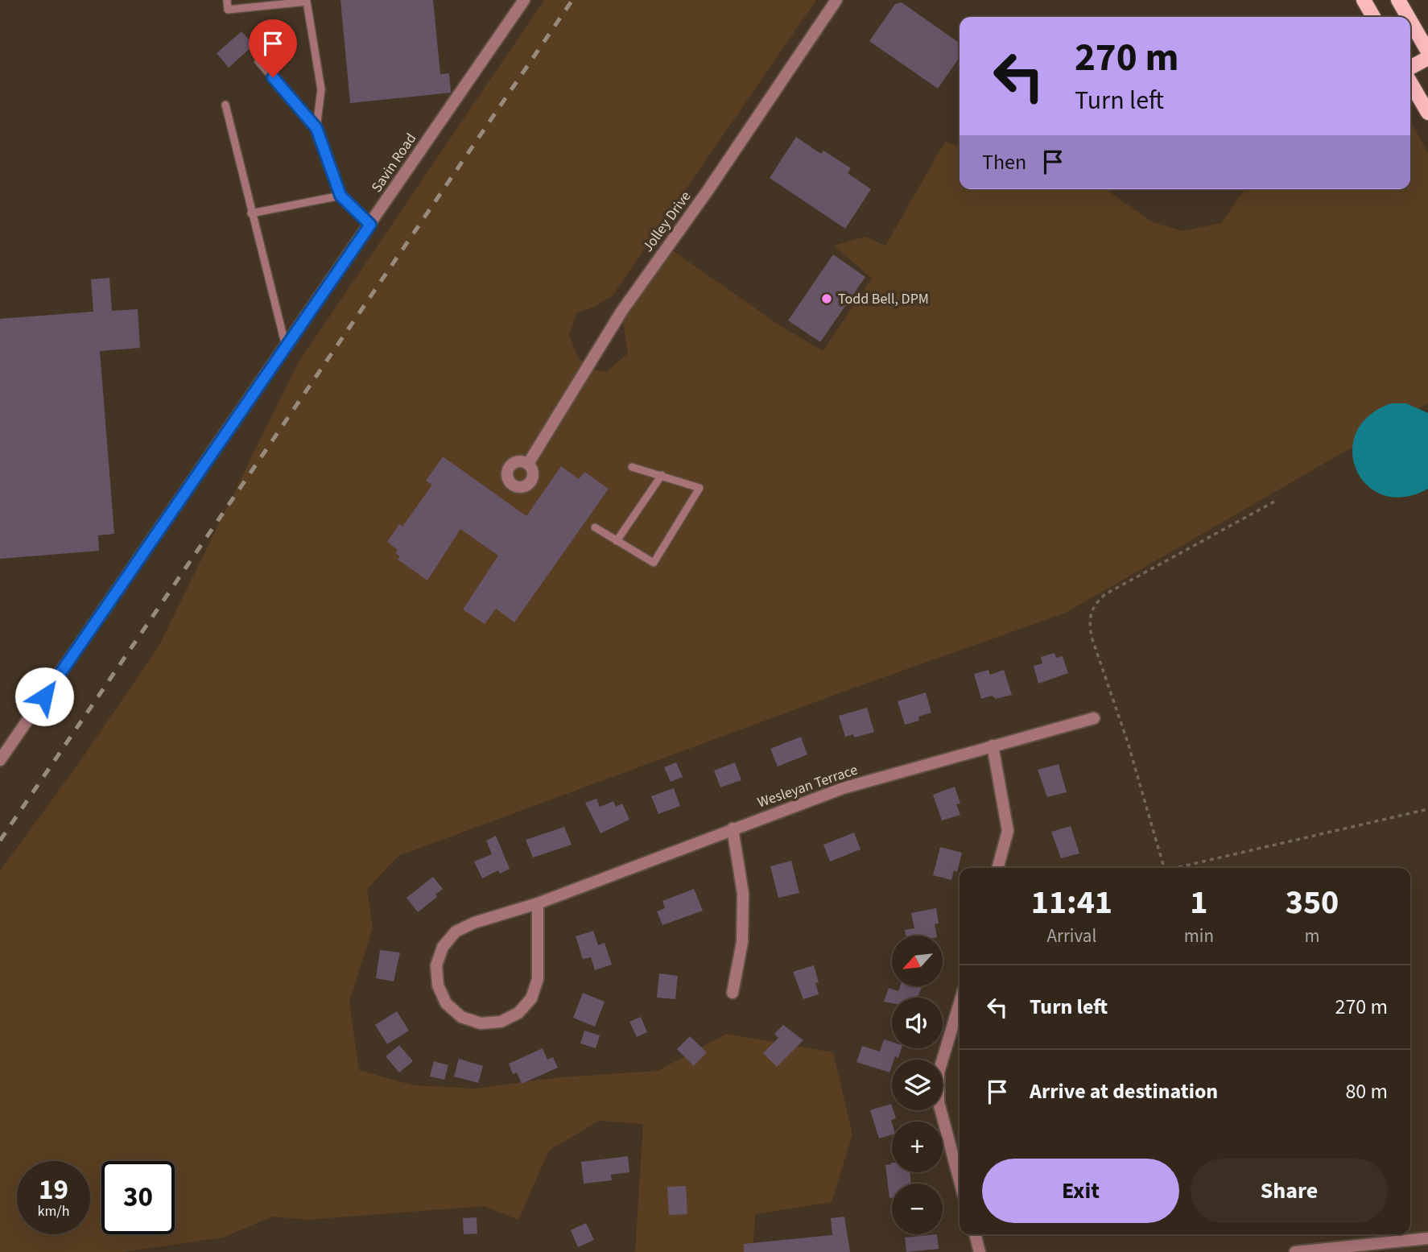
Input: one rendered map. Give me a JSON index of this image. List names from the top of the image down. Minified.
{"streets":{"street":["Savin Road","Jolley Drive","Wesleyan Terrace"]},"places":["Todd Bell, DPM"],"north":"bottom left","page":{"turn":["270 m","Turn left"],"then":"Then","eta":["11:41","Arrival","1","min","350","m"],"map_buttons":["+","−"],"list":[{"name":"Turn left","value":"270 m"},{"name":"Arrive at destination","value":"80 m"}],"buttons":["Exit","Share"],"speed":"19 km/h","limit":"30"}}
